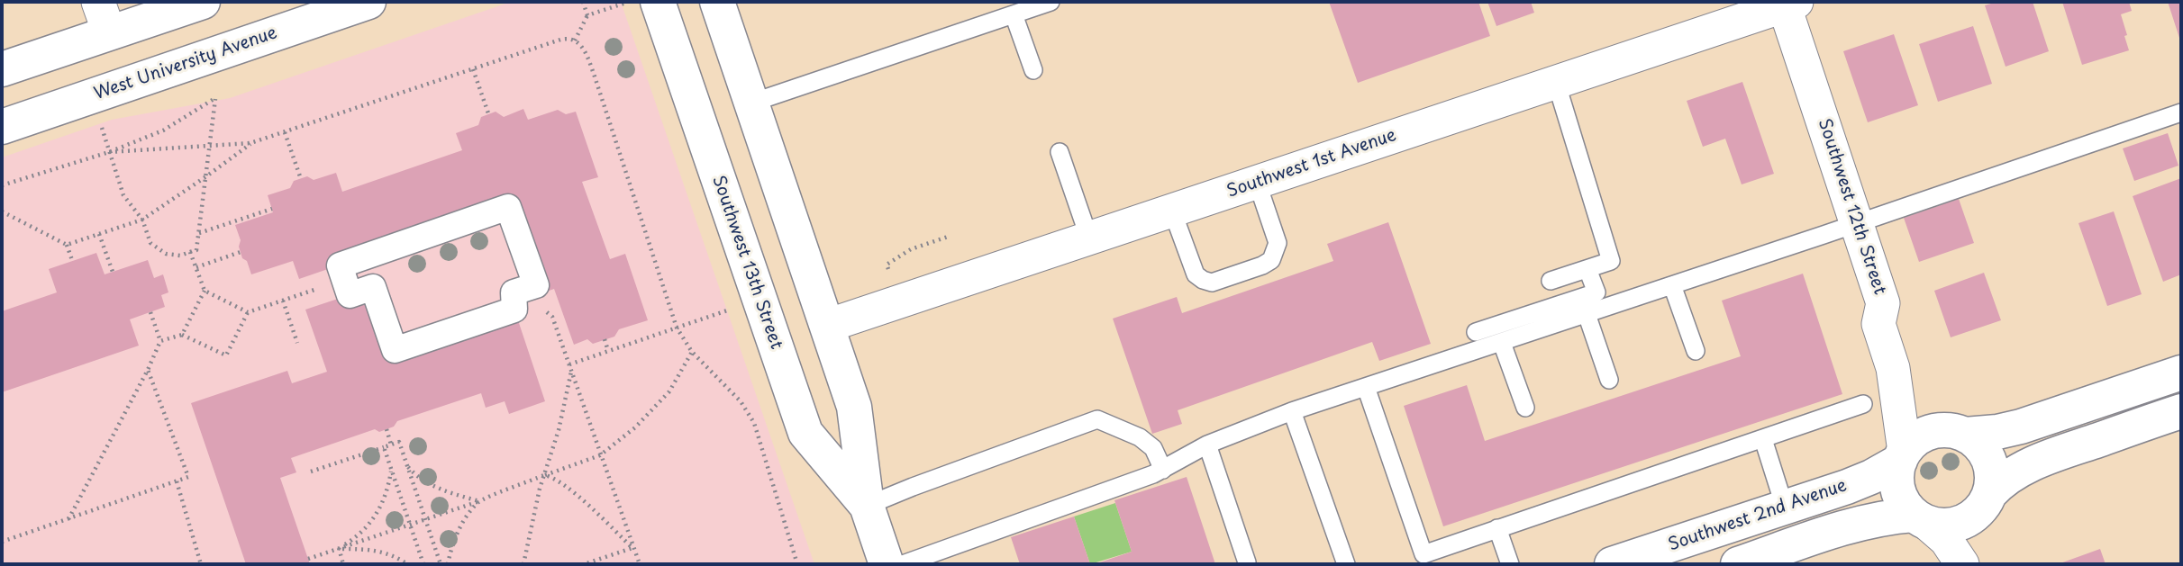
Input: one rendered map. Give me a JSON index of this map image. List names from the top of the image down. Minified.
{"streets":{"main road":["West University Avenue","Southwest 13th Street","Southwest 2nd Avenue"],"street":["Southwest 1st Avenue","Southwest 12th Street"]},"crossings":[["Southwest 1st Avenue","Southwest 12th Street"],["Southwest 1st Avenue","Southwest 13th Street"],["Southwest 12th Street","Southwest 2nd Avenue"]]}
